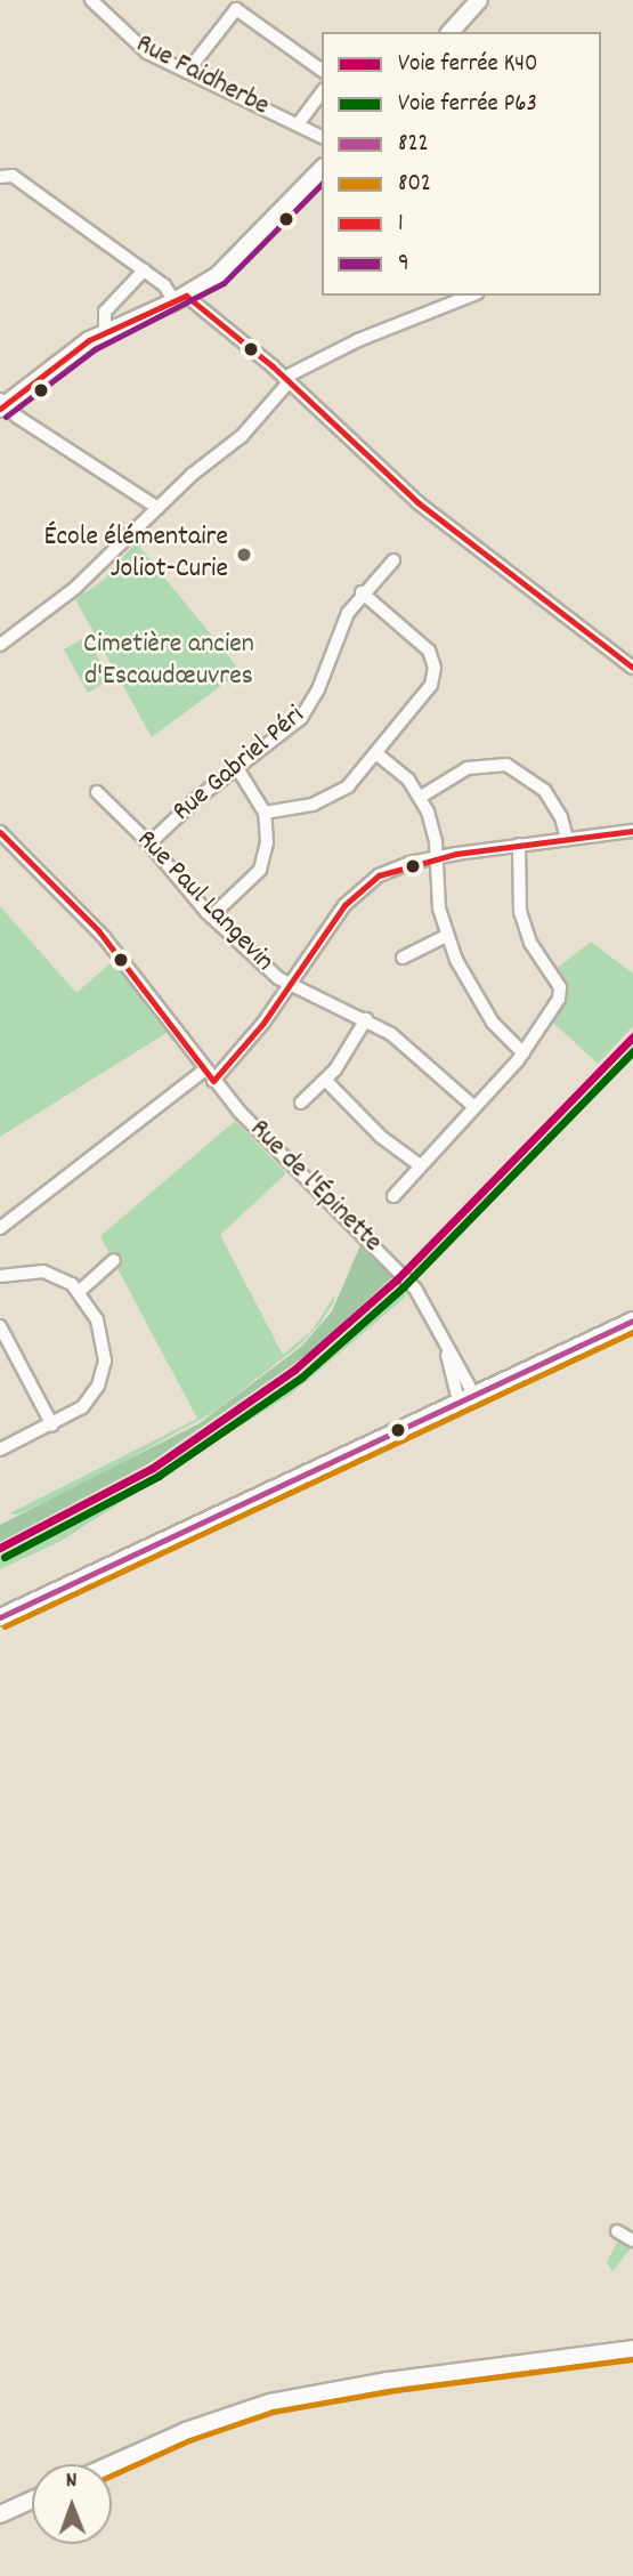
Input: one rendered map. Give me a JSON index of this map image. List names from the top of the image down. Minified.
{"streets":{"street":["Rue Faidherbe","Rue Gabriel Péri","Rue Paul Langevin","Rue de l'Épinette"]},"crossings":[["Rue Gabriel Péri","Rue Paul Langevin"]],"parks":["Cimetière ancien d'Escaudœuvres"],"places":["École élémentaire Joliot-Curie"],"lines":["transit line 9","transit line 1","rail line K40","rail line P63","transit line 822","transit line 802"],"legend":["Voie ferrée K40","Voie ferrée P63","822","802","1","9"],"north":"top"}
